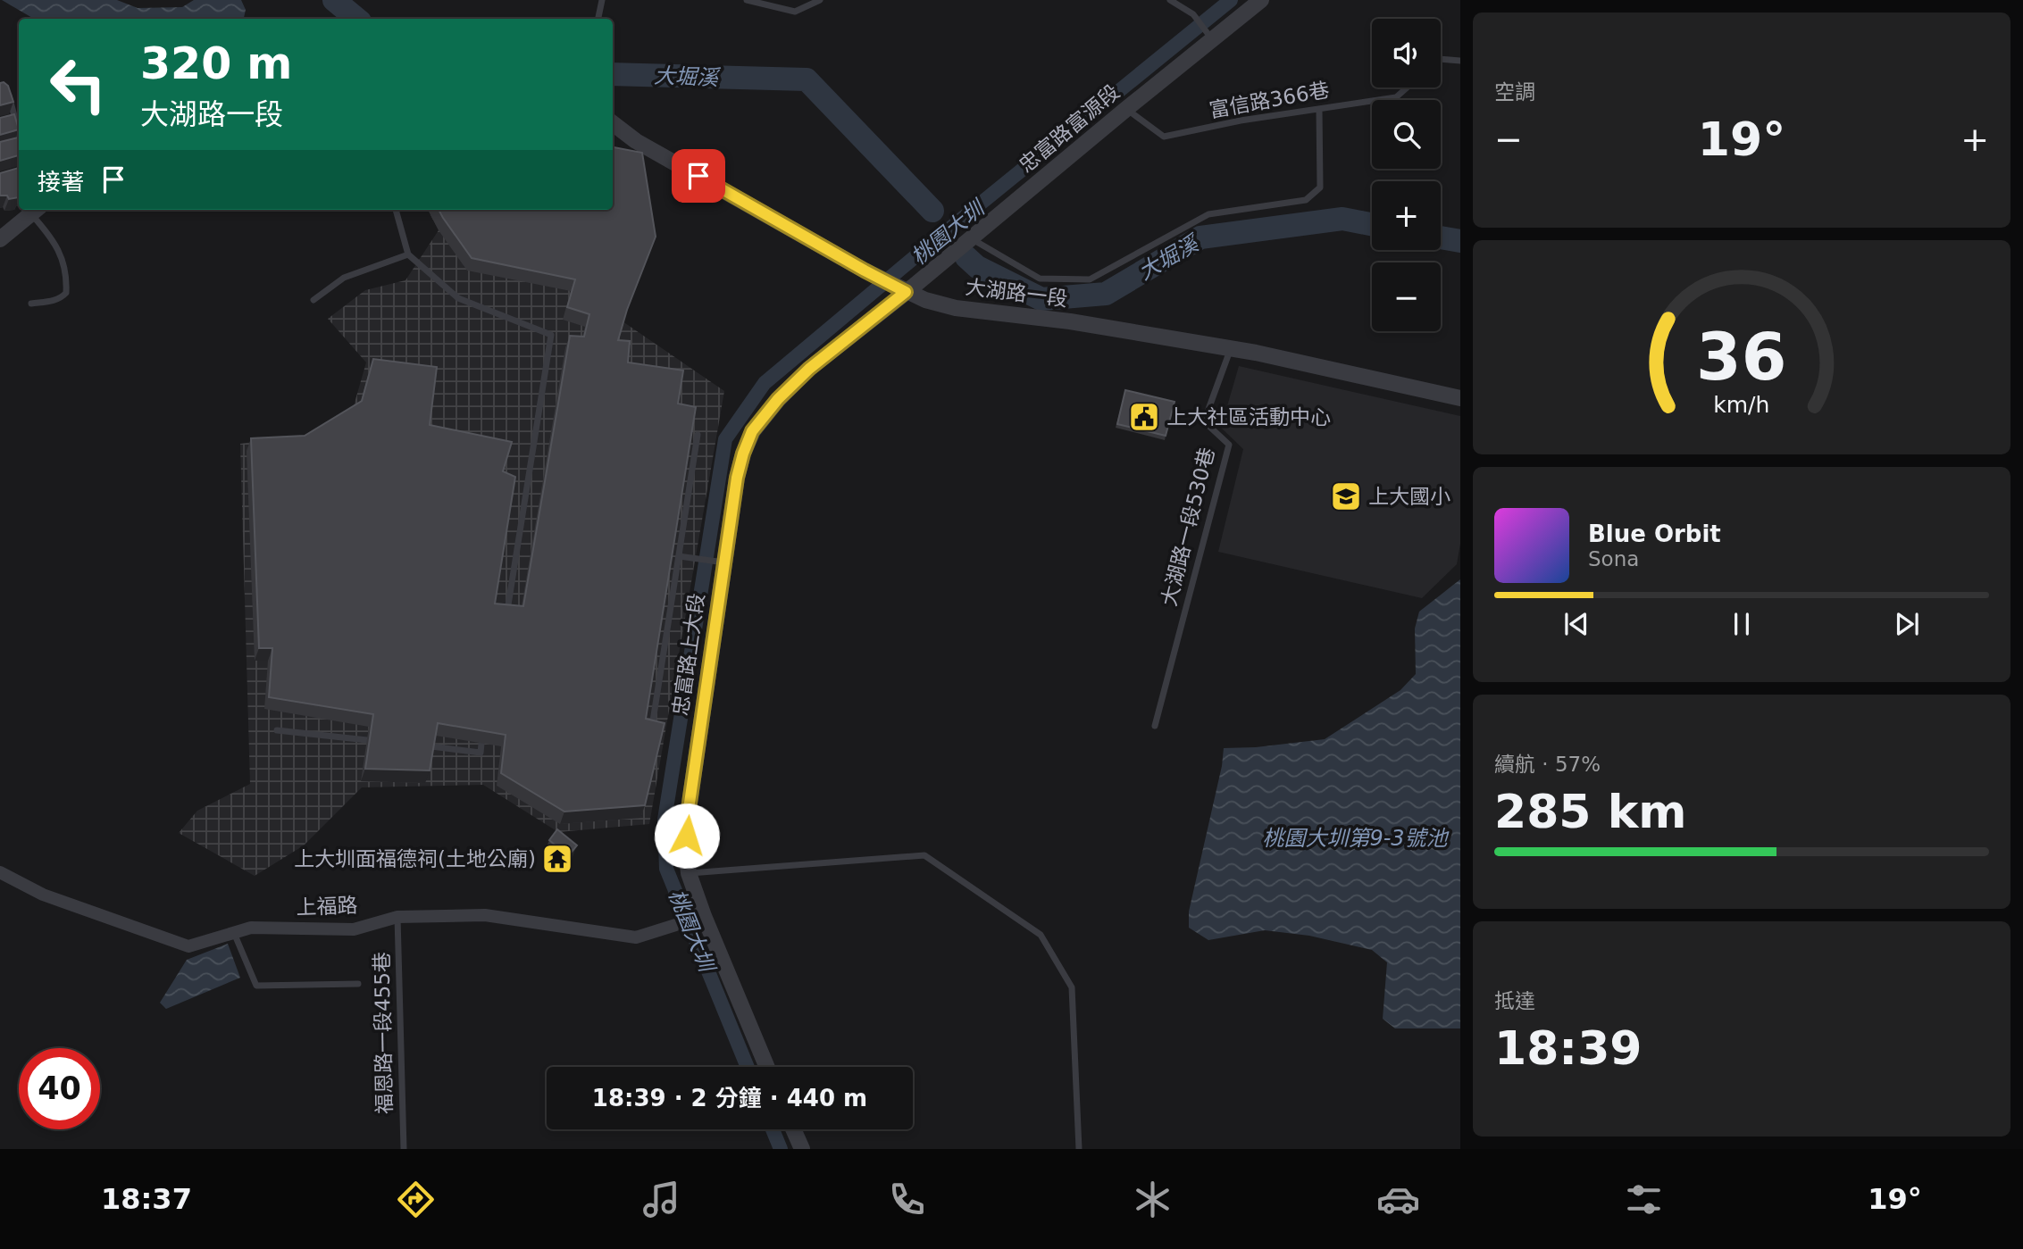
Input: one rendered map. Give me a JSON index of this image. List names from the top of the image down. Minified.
{"streets":{"street":["忠富路富源段","大湖路一段","忠富路上大段","上福路"],"lane":["富信路366巷","大湖路一段530巷","福恩路一段455巷"]},"crossings":[["富信路366巷","忠富路富源段"],["忠富路富源段","大湖路一段"],["忠富路富源段","忠富路上大段"],["大湖路一段","大湖路一段530巷"],["大湖路一段","忠富路上大段"],["忠富路上大段","上福路"],["上福路","福恩路一段455巷"]],"water":["大堀溪","桃園大圳","桃園大圳第9-3號池"],"places":{"public building":["上大社區活動中心"],"school or university":["上大國小"],"temple":["上大圳面福德祠(土地公廟)"]},"page":{"tile":["空調",["續航 · 57%","285 km"],["抵達","18:39"]],"map_buttons":["+","−"],"turn":["320 m","大湖路一段"],"heat":["−","19°","+"],"then":"接著","song":["Blue Orbit","Sona"],"limit":"40","trip":"18:39 · 2 分鐘 · 440 m","tabs":["18:37","19°"],"gauge":["36","km/h"]}}
